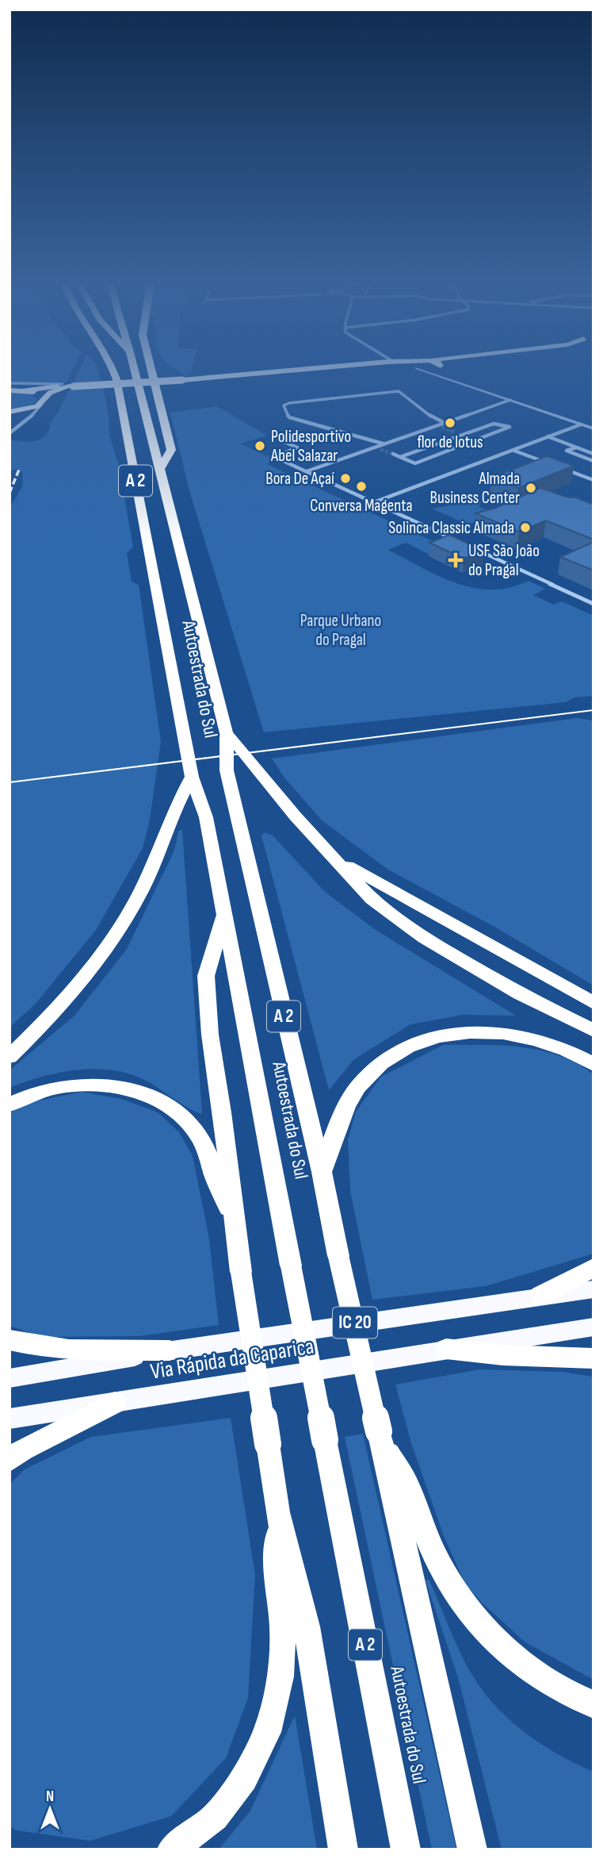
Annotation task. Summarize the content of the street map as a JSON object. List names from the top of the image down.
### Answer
{
  "streets": {
    "highway": [
      "A 2",
      "Autoestrada do Sul",
      "IC 20",
      "Via Rápida da Caparica"
    ]
  },
  "crossings": [
    ["A 2", "Autoestrada do Sul"]
  ],
  "parks": ["Parque Urbano do Pragal"],
  "places": {
    "other": [
      "flor de lotus",
      "Polidesportivo Abel Salazar",
      "Bora De Açaí",
      "Conversa Magenta",
      "Almada Business Center",
      "Solinca Classic Almada"
    ],
    "health": ["USF São João do Pragal"]
  },
  "north": "top"
}
